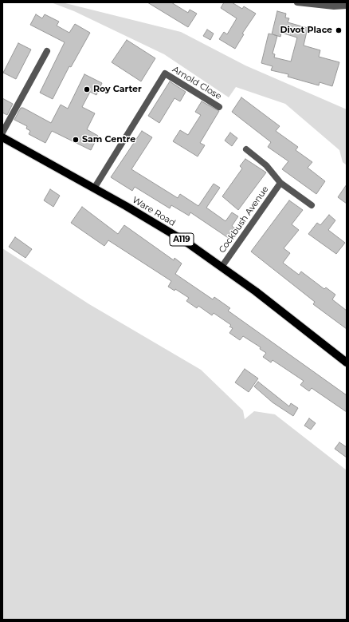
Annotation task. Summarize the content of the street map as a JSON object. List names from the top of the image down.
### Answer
{
  "streets": {
    "main road": ["Ware Road", "A119"],
    "street": ["Arnold Close", "Cockbush Avenue"]
  },
  "crossings": [
    ["Arnold Close", "Ware Road"],
    ["Ware Road", "Cockbush Avenue"]
  ],
  "places": ["Divot Place", "Roy Carter", "Sam Centre"]
}
